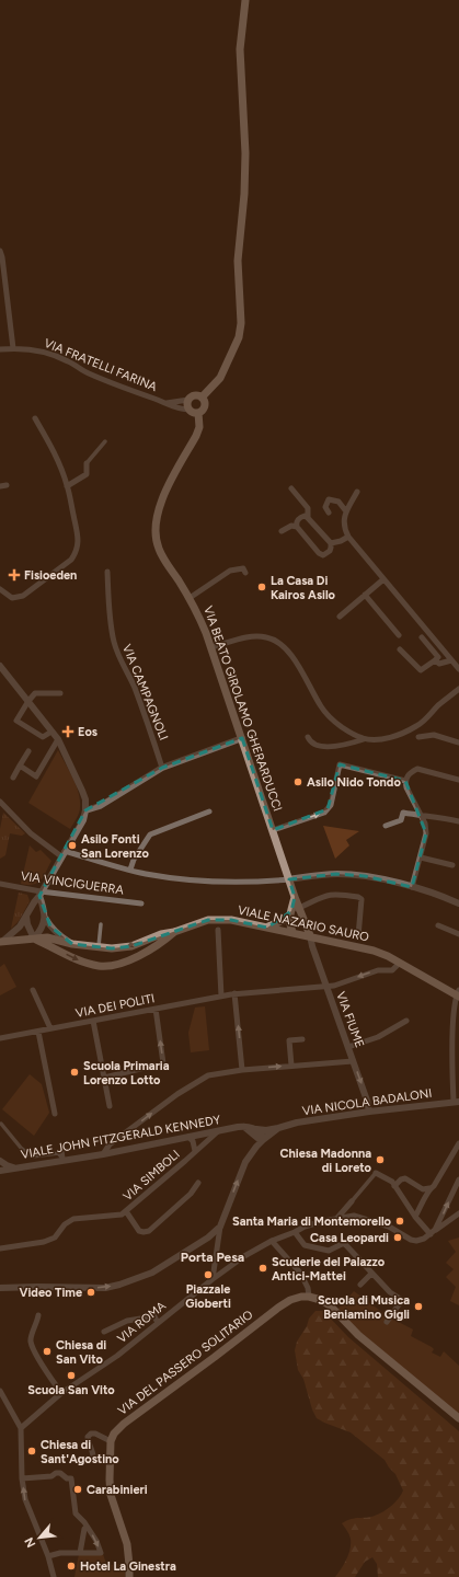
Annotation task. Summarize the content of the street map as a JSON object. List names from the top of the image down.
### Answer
{
  "streets": {
    "main road": ["VIA BEATO GIROLAMO GHERARDUCCI", "VIALE NAZARIO SAURO", "VIA DEL PASSERO SOLITARIO"],
    "street": [
      "VIA FRATELLI FARINA",
      "VIA CAMPAGNOLI",
      "VIA VINCIGUERRA",
      "VIA DEI POLITI",
      "VIA FIUME",
      "VIA NICOLA BADALONI",
      "VIALE JOHN FITZGERALD KENNEDY",
      "VIA SIMBOLI",
      "VIA ROMA"
    ]
  },
  "crossings": [
    ["VIA FRATELLI FARINA", "VIA BEATO GIROLAMO GHERARDUCCI"],
    ["VIALE NAZARIO SAURO", "VIA FIUME"],
    ["VIA DEI POLITI", "VIA FIUME"],
    ["VIA FIUME", "VIA NICOLA BADALONI"],
    ["VIA NICOLA BADALONI", "VIALE JOHN FITZGERALD KENNEDY"],
    ["VIALE JOHN FITZGERALD KENNEDY", "VIA SIMBOLI"]
  ],
  "districts": ["Porta Pesa"],
  "places": {
    "health": ["Fisioeden", "Eos"],
    "other": [
      "La Casa Di Kairos Asilo",
      "Asilo Nido Tondo",
      "Asilo Fonti San Lorenzo",
      "Scuola Primaria Lorenzo Lotto",
      "Chiesa Madonna di Loreto",
      "Santa Maria di Montemorello",
      "Casa Leopardi",
      "Scuderie del Palazzo Antici-Mattei",
      "Piazzale Gioberti",
      "Video Time",
      "Scuola di Musica Beniamino Gigli",
      "Chiesa di San Vito",
      "Scuola San Vito",
      "Chiesa di Sant'Agostino",
      "Carabinieri",
      "Hotel La Ginestra"
    ]
  },
  "north": "bottom left"
}
